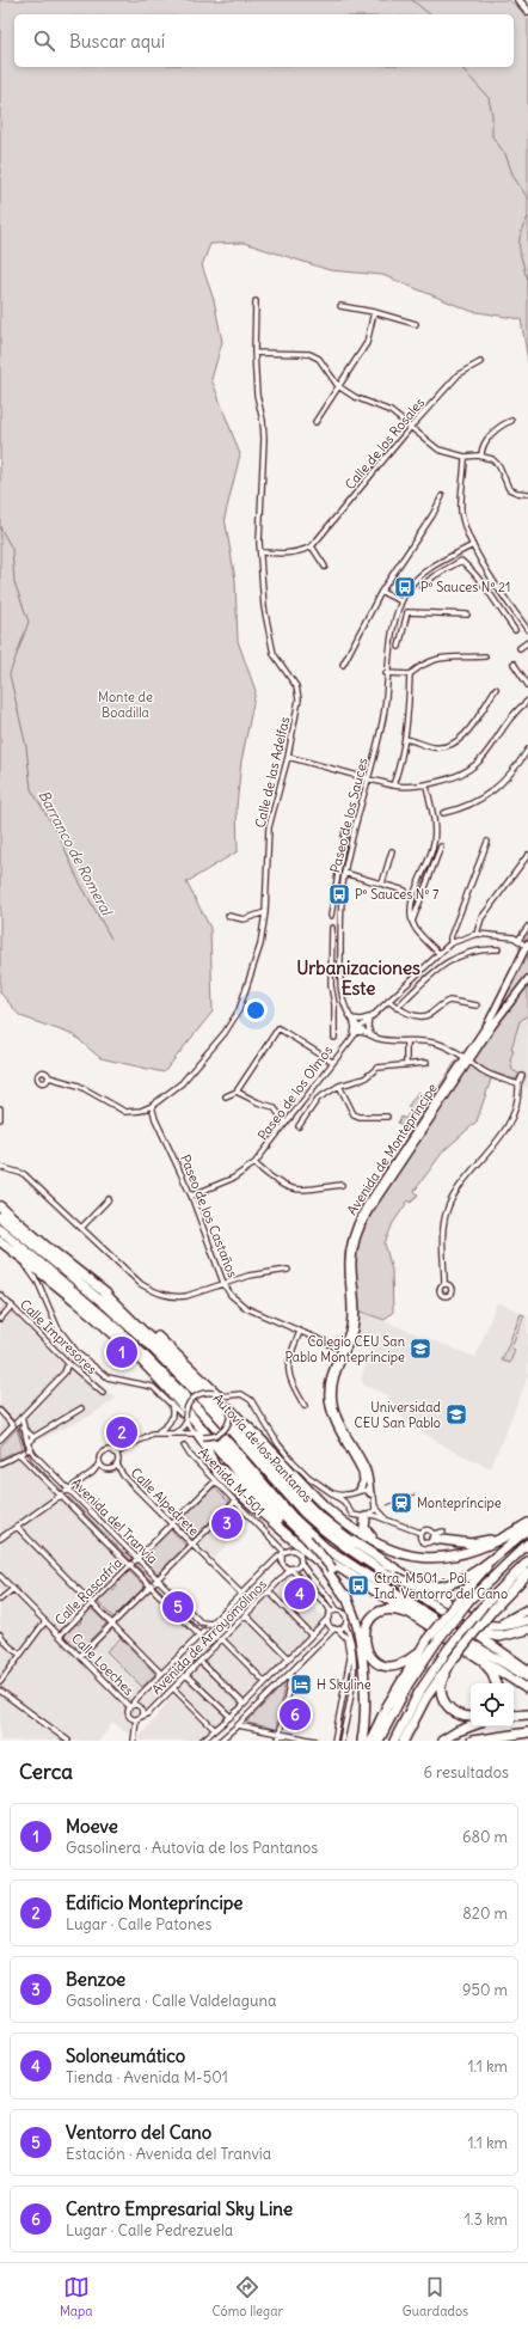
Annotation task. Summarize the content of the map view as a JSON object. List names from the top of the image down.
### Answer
{
  "streets": {
    "highway": ["Autovía de los Pantanos"],
    "street": [
      "Calle de los Rosales",
      "Calle de las Adelfas",
      "Paseo de los Sauces",
      "Paseo de los Olmos",
      "Avenida de Montepríncipe",
      "Paseo de los Castaños",
      "Calle Impresores",
      "Avenida M-501",
      "Calle Alpedrete",
      "Avenida del Tranvía",
      "Calle Rascafría",
      "Avenida de Arroyomolinos",
      "Calle Loeches"
    ]
  },
  "crossings": [
    ["Calle de las Adelfas", "Paseo de los Castaños"],
    ["Paseo de los Sauces", "Paseo de los Olmos"],
    ["Paseo de los Sauces", "Avenida de Montepríncipe"],
    ["Paseo de los Olmos", "Paseo de los Castaños"],
    ["Avenida de Montepríncipe", "Paseo de los Castaños"],
    ["Avenida M-501", "Calle Rascafría"],
    ["Avenida M-501", "Avenida de Arroyomolinos"],
    ["Calle Alpedrete", "Calle Rascafría"],
    ["Calle Alpedrete", "Avenida de Arroyomolinos"],
    ["Avenida del Tranvía", "Calle Rascafría"],
    ["Avenida del Tranvía", "Avenida de Arroyomolinos"],
    ["Calle Rascafría", "Calle Loeches"],
    ["Avenida de Arroyomolinos", "Calle Loeches"]
  ],
  "districts": ["Urbanizaciones Este"],
  "water": ["Barranco de Romeral"],
  "parks": ["Monte de Boadilla"],
  "places": {
    "bus stop": ["Pº Sauces Nº 21", "Pº Sauces Nº 7", "Ctra. M501 - Pol. Ind. Ventorro del Cano"],
    "school or university": ["Colegio CEU San Pablo Montepríncipe", "Universidad CEU San Pablo"],
    "station": ["Montepríncipe"],
    "hotel": ["H Skyline"]
  },
  "page": {
    "search": "Buscar aquí",
    "pins": [
      "1",
      "2",
      "3",
      "4",
      "5",
      "6"
    ],
    "heading": ["Cerca", "6 resultados"],
    "list": [
      {
        "mark": "1",
        "name": "Moeve",
        "note": "Gasolinera · Autovía de los Pantanos",
        "value": "680 m"
      },
      {
        "mark": "2",
        "name": "Edificio Montepríncipe",
        "note": "Lugar · Calle Patones",
        "value": "820 m"
      },
      {
        "mark": "3",
        "name": "Benzoe",
        "note": "Gasolinera · Calle Valdelaguna",
        "value": "950 m"
      },
      {
        "mark": "4",
        "name": "Soloneumático",
        "note": "Tienda · Avenida M-501",
        "value": "1.1 km"
      },
      {
        "mark": "5",
        "name": "Ventorro del Cano",
        "note": "Estación · Avenida del Tranvía",
        "value": "1.1 km"
      },
      {
        "mark": "6",
        "name": "Centro Empresarial Sky Line",
        "note": "Lugar · Calle Pedrezuela",
        "value": "1.3 km"
      }
    ],
    "nav": ["Mapa", "Cómo llegar", "Guardados"]
  }
}
